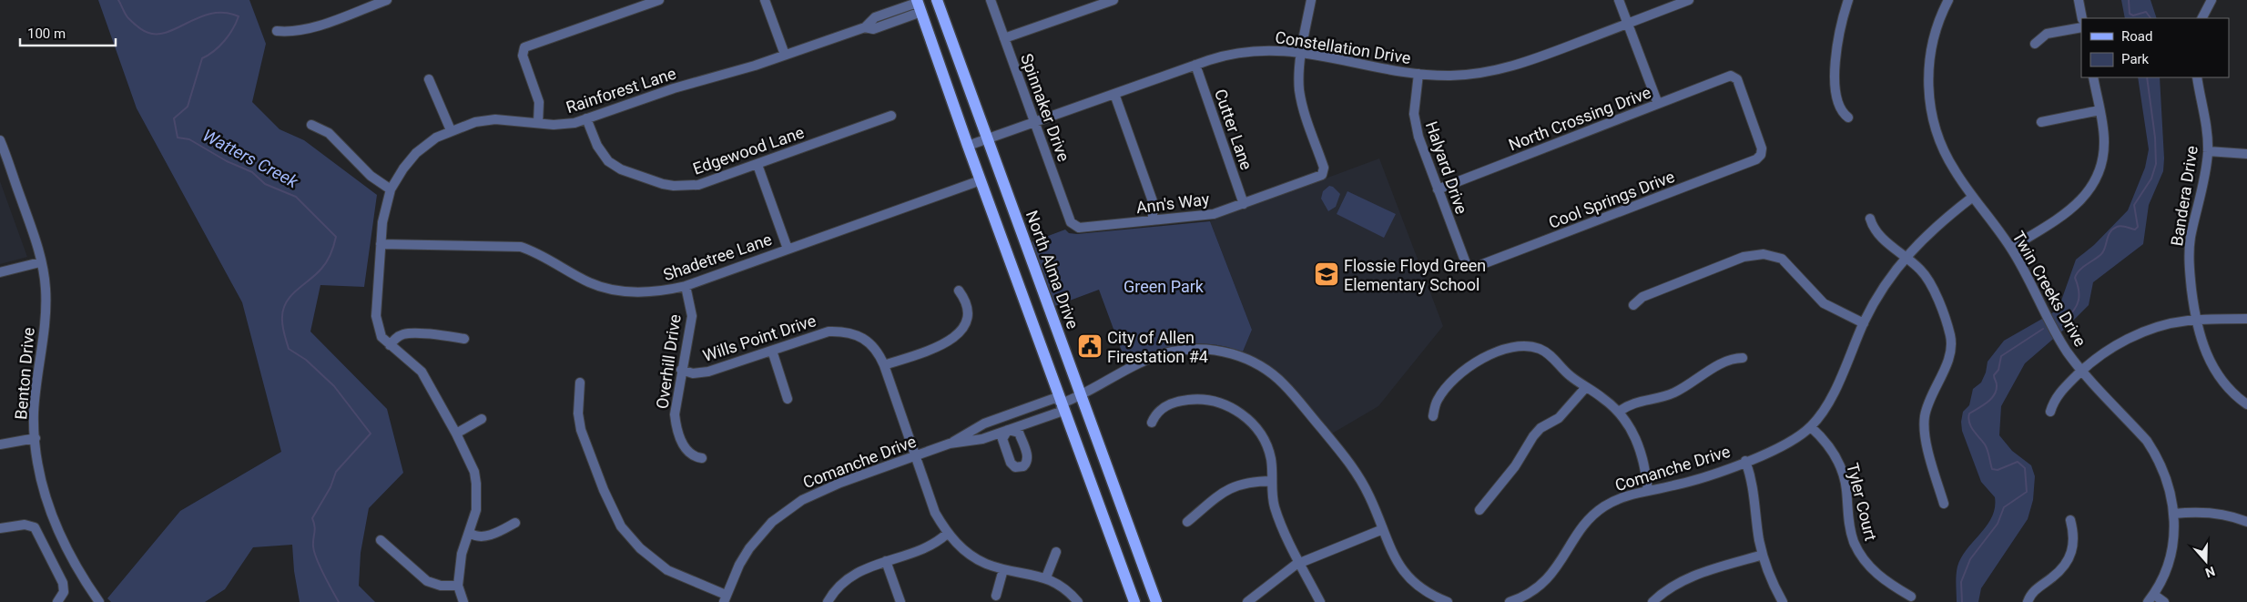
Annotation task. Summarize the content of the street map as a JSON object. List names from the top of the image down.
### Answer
{
  "streets": {
    "main road": ["North Alma Drive"],
    "street": [
      "Constellation Drive",
      "Rainforest Lane",
      "Spinnaker Drive",
      "North Crossing Drive",
      "Cutter Lane",
      "Edgewood Lane",
      "Halyard Drive",
      "Bandera Drive",
      "Cool Springs Drive",
      "Ann's Way",
      "Shadetree Lane",
      "Twin Creeks Drive",
      "Wills Point Drive",
      "Overhill Drive",
      "Benton Drive",
      "Comanche Drive",
      "Tyler Court"
    ]
  },
  "crossings": [
    ["Constellation Drive", "Spinnaker Drive"],
    ["Constellation Drive", "Cutter Lane"],
    ["Constellation Drive", "Halyard Drive"],
    ["Constellation Drive", "Ann's Way"],
    ["Constellation Drive", "North Alma Drive"],
    ["Rainforest Lane", "Edgewood Lane"],
    ["Rainforest Lane", "Shadetree Lane"],
    ["Spinnaker Drive", "Ann's Way"],
    ["North Crossing Drive", "Halyard Drive"],
    ["North Crossing Drive", "Cool Springs Drive"],
    ["Cutter Lane", "Ann's Way"],
    ["Halyard Drive", "Cool Springs Drive"],
    ["Shadetree Lane", "Overhill Drive"],
    ["North Alma Drive", "Comanche Drive"],
    ["Twin Creeks Drive", "Comanche Drive"],
    ["Wills Point Drive", "Overhill Drive"],
    ["Wills Point Drive", "Comanche Drive"],
    ["Comanche Drive", "Tyler Court"]
  ],
  "water": ["Watters Creek"],
  "parks": ["Green Park"],
  "places": {
    "school or university": ["Flossie Floyd Green Elementary School"],
    "public building": ["City of Allen Firestation #4"]
  },
  "legend": ["Road", "Park"],
  "scale_bar": "100 m",
  "north": "bottom"
}
